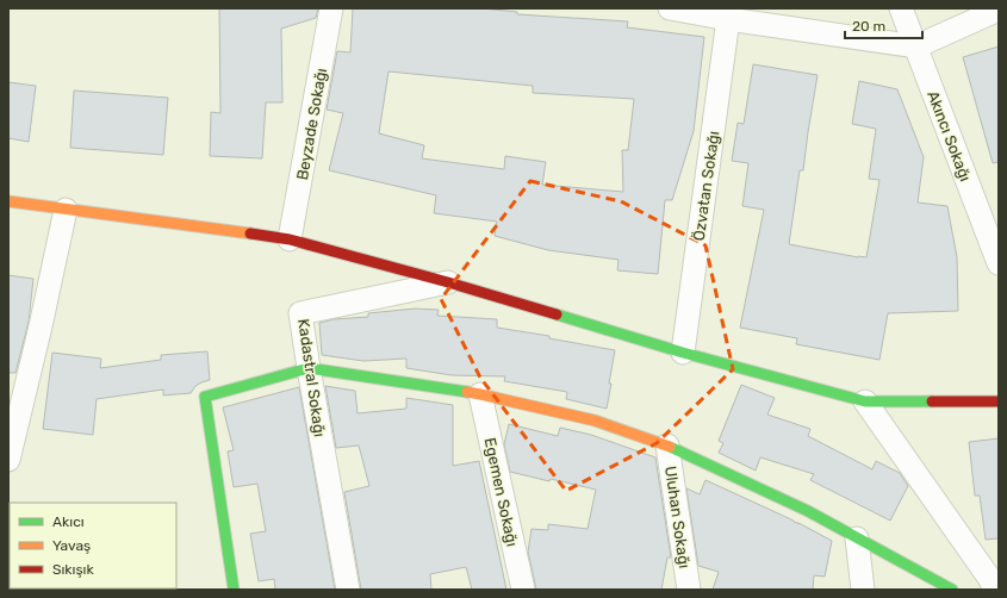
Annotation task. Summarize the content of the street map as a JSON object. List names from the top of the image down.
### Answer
{
  "streets": {
    "street": [
      "Beyzade Sokağı",
      "Akıncı Sokağı",
      "Özvatan Sokağı",
      "Kadastral Sokağı",
      "Egemen Sokağı",
      "Uluhan Sokağı"
    ]
  },
  "legend": ["Akıcı", "Yavaş", "Sıkışık"],
  "scale_bar": "20 m"
}
